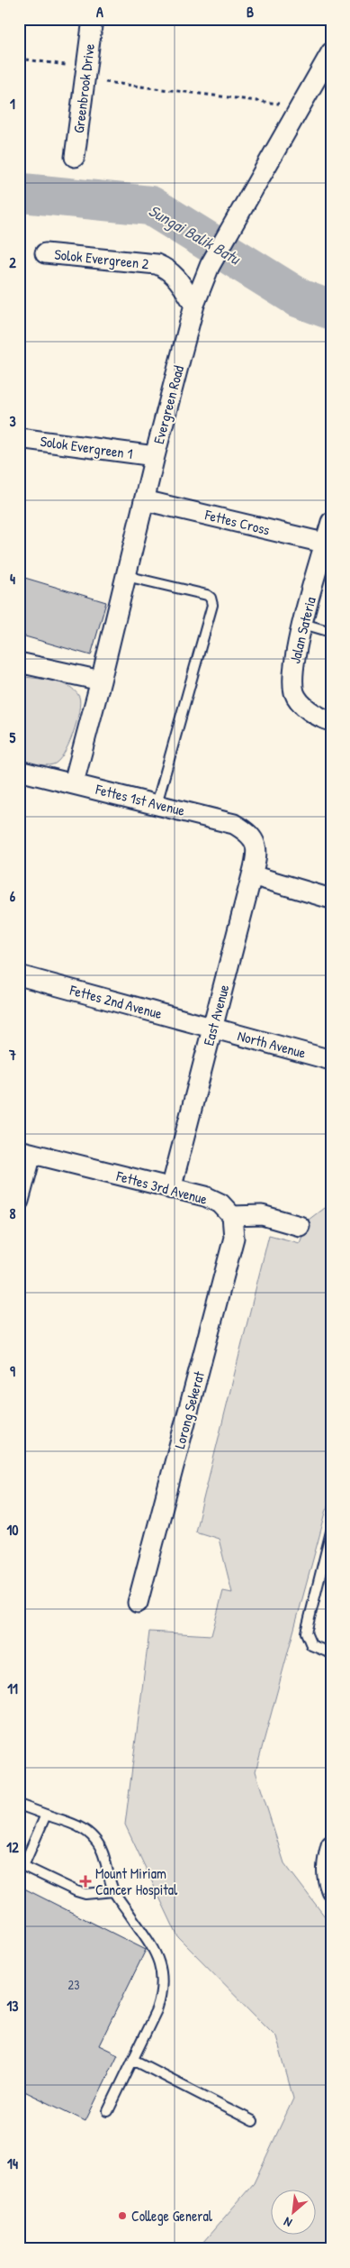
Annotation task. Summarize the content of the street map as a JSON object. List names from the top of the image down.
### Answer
{
  "streets": {
    "street": [
      "Greenbrook Drive",
      "Solok Evergreen 2",
      "Evergreen Road",
      "Solok Evergreen 1",
      "Fettes Cross",
      "Jalan Sateria",
      "Fettes 1st Avenue",
      "Fettes 2nd Avenue",
      "East Avenue",
      "North Avenue",
      "Fettes 3rd Avenue",
      "Lorong Sekerat"
    ]
  },
  "crossings": [
    ["Solok Evergreen 2", "Evergreen Road"],
    ["Evergreen Road", "Solok Evergreen 1"],
    ["Evergreen Road", "Fettes Cross"],
    ["Evergreen Road", "Fettes 1st Avenue"],
    ["Fettes Cross", "Jalan Sateria"],
    ["Fettes 1st Avenue", "East Avenue"],
    ["Fettes 2nd Avenue", "East Avenue"],
    ["Fettes 2nd Avenue", "North Avenue"],
    ["East Avenue", "North Avenue"],
    ["East Avenue", "Fettes 3rd Avenue"],
    ["Fettes 3rd Avenue", "Lorong Sekerat"]
  ],
  "water": ["Sungai Balik Batu"],
  "places": {
    "health": ["Mount Miriam Cancer Hospital"],
    "other": ["College General"]
  },
  "house_numbers": ["23"],
  "north": "bottom left",
  "grid": {
    "columns": ["A", "B"],
    "rows": [
      "1",
      "2",
      "3",
      "4",
      "5",
      "6",
      "7",
      "8",
      "9",
      "10",
      "11",
      "12",
      "13",
      "14"
    ]
  }
}
